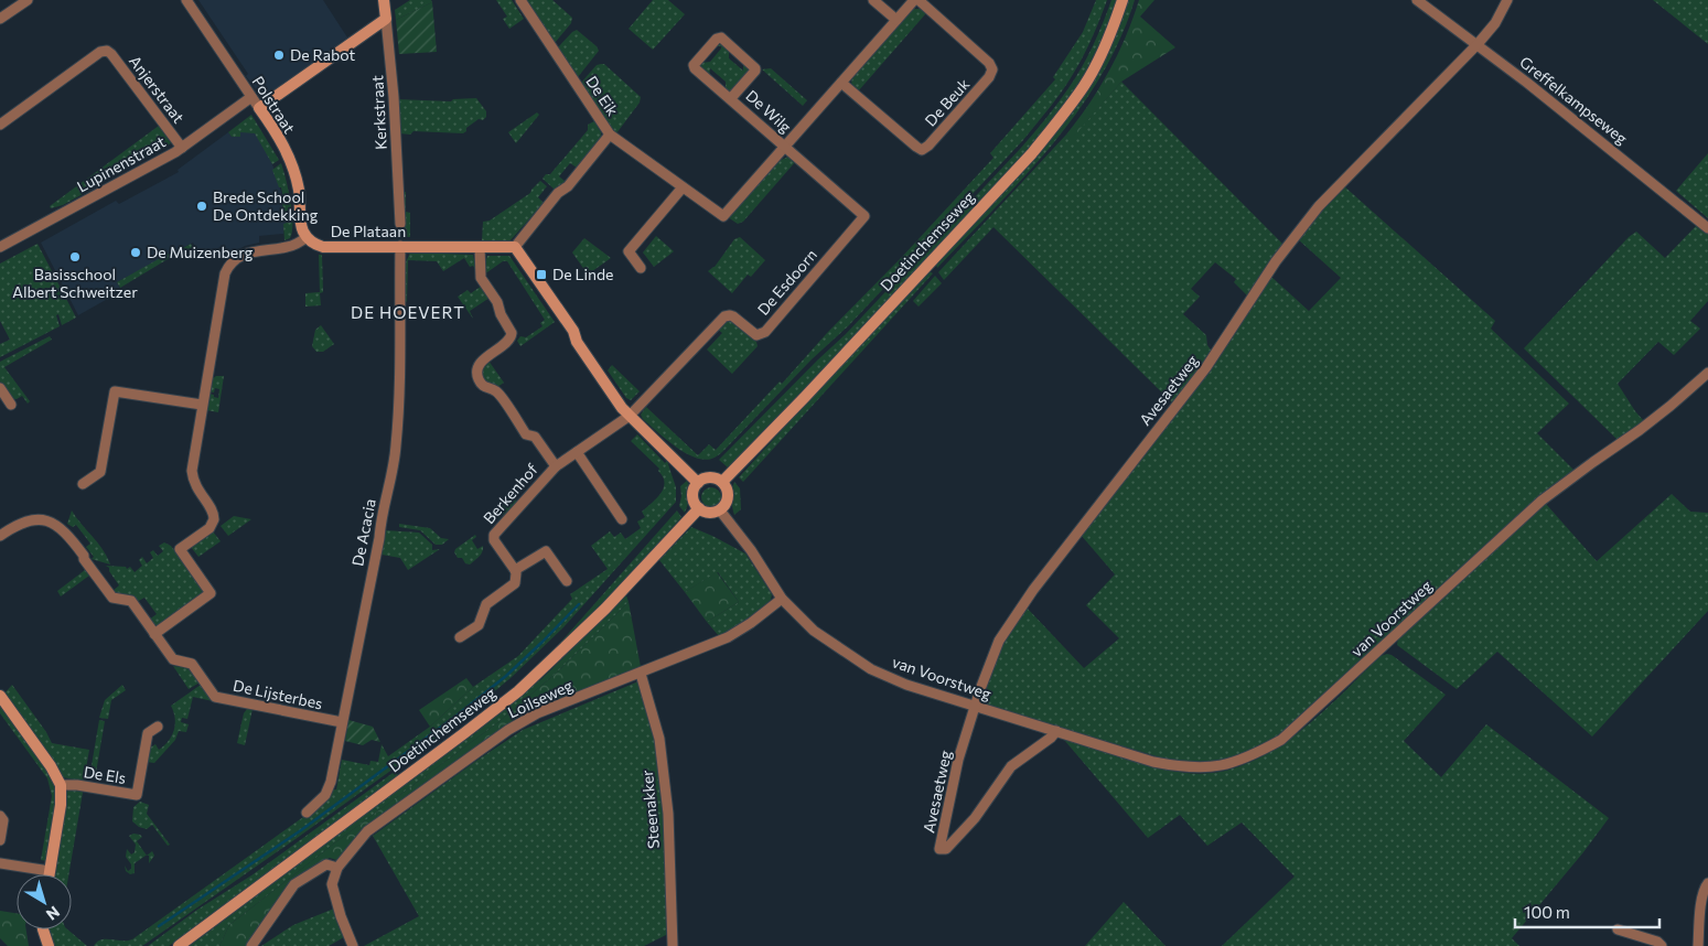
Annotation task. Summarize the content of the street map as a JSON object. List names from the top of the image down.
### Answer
{
  "streets": {
    "main road": [
      "Polstraat",
      "Kerkstraat",
      "De Plataan",
      "Doetinchemseweg",
      "De Els"
    ],
    "street": [
      "Anjerstraat",
      "De Eik",
      "Greffelkampseweg",
      "De Beuk",
      "De Wilg",
      "Lupinenstraat",
      "De Esdoorn",
      "Avesaetweg",
      "Berkenhof",
      "De Acacia",
      "van Voorstweg",
      "De Lijsterbes",
      "Loilseweg",
      "Steenakker"
    ]
  },
  "crossings": [
    ["Anjerstraat", "Lupinenstraat"],
    ["De Eik", "De Beuk"],
    ["De Eik", "De Wilg"],
    ["De Eik", "De Esdoorn"],
    ["Greffelkampseweg", "Avesaetweg"],
    ["De Beuk", "De Wilg"],
    ["De Beuk", "De Esdoorn"],
    ["Polstraat", "Lupinenstraat"],
    ["Polstraat", "De Plataan"],
    ["De Wilg", "De Esdoorn"],
    ["De Plataan", "Berkenhof"],
    ["De Plataan", "De Acacia"],
    ["Doetinchemseweg", "van Voorstweg"],
    ["De Esdoorn", "Berkenhof"],
    ["Avesaetweg", "van Voorstweg"],
    ["De Acacia", "De Lijsterbes"],
    ["van Voorstweg", "Loilseweg"],
    ["Loilseweg", "Steenakker"]
  ],
  "districts": ["DE HOEVERT"],
  "places": {
    "other": [
      "De Rabot",
      "Brede School De Ontdekking",
      "De Muizenberg",
      "Basisschool Albert Schweitzer"
    ],
    "transit": ["De Linde"]
  },
  "scale_bar": "100 m",
  "north": "bottom right"
}
